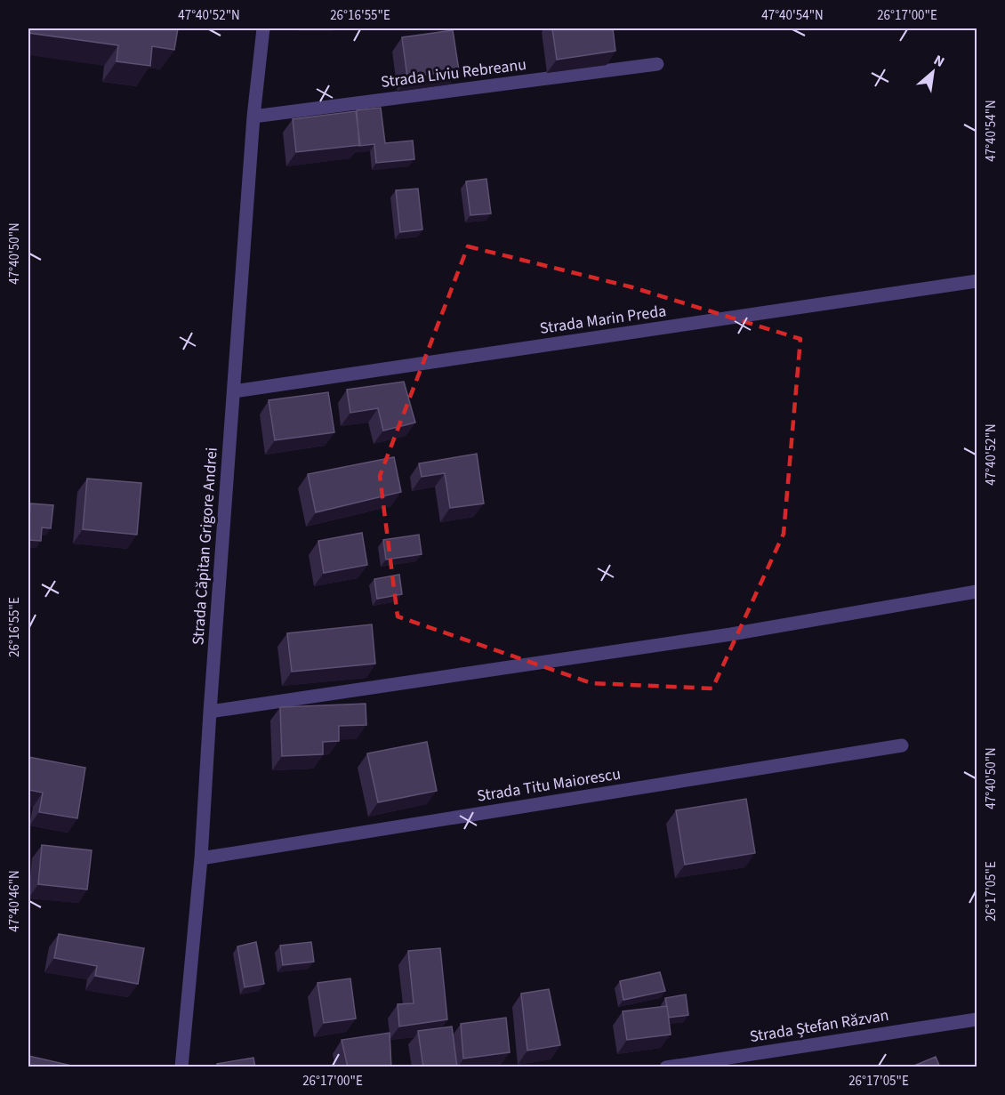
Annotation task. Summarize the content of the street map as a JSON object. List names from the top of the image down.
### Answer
{
  "streets": {
    "street": [
      "Strada Liviu Rebreanu",
      "Strada Marin Preda",
      "Strada Căpitan Grigore Andrei",
      "Strada Titu Maiorescu",
      "Strada Ștefan Răzvan"
    ]
  },
  "crossings": [
    ["Strada Liviu Rebreanu", "Strada Căpitan Grigore Andrei"],
    ["Strada Marin Preda", "Strada Căpitan Grigore Andrei"],
    ["Strada Căpitan Grigore Andrei", "Strada Titu Maiorescu"]
  ],
  "north": "top right",
  "coordinates": [
    "47°40'52\"N",
    "26°16'55\"E",
    "47°40'54\"N",
    "26°17'00\"E",
    "47°40'50\"N",
    "26°17'05\"E",
    "47°40'46\"N"
  ]
}
